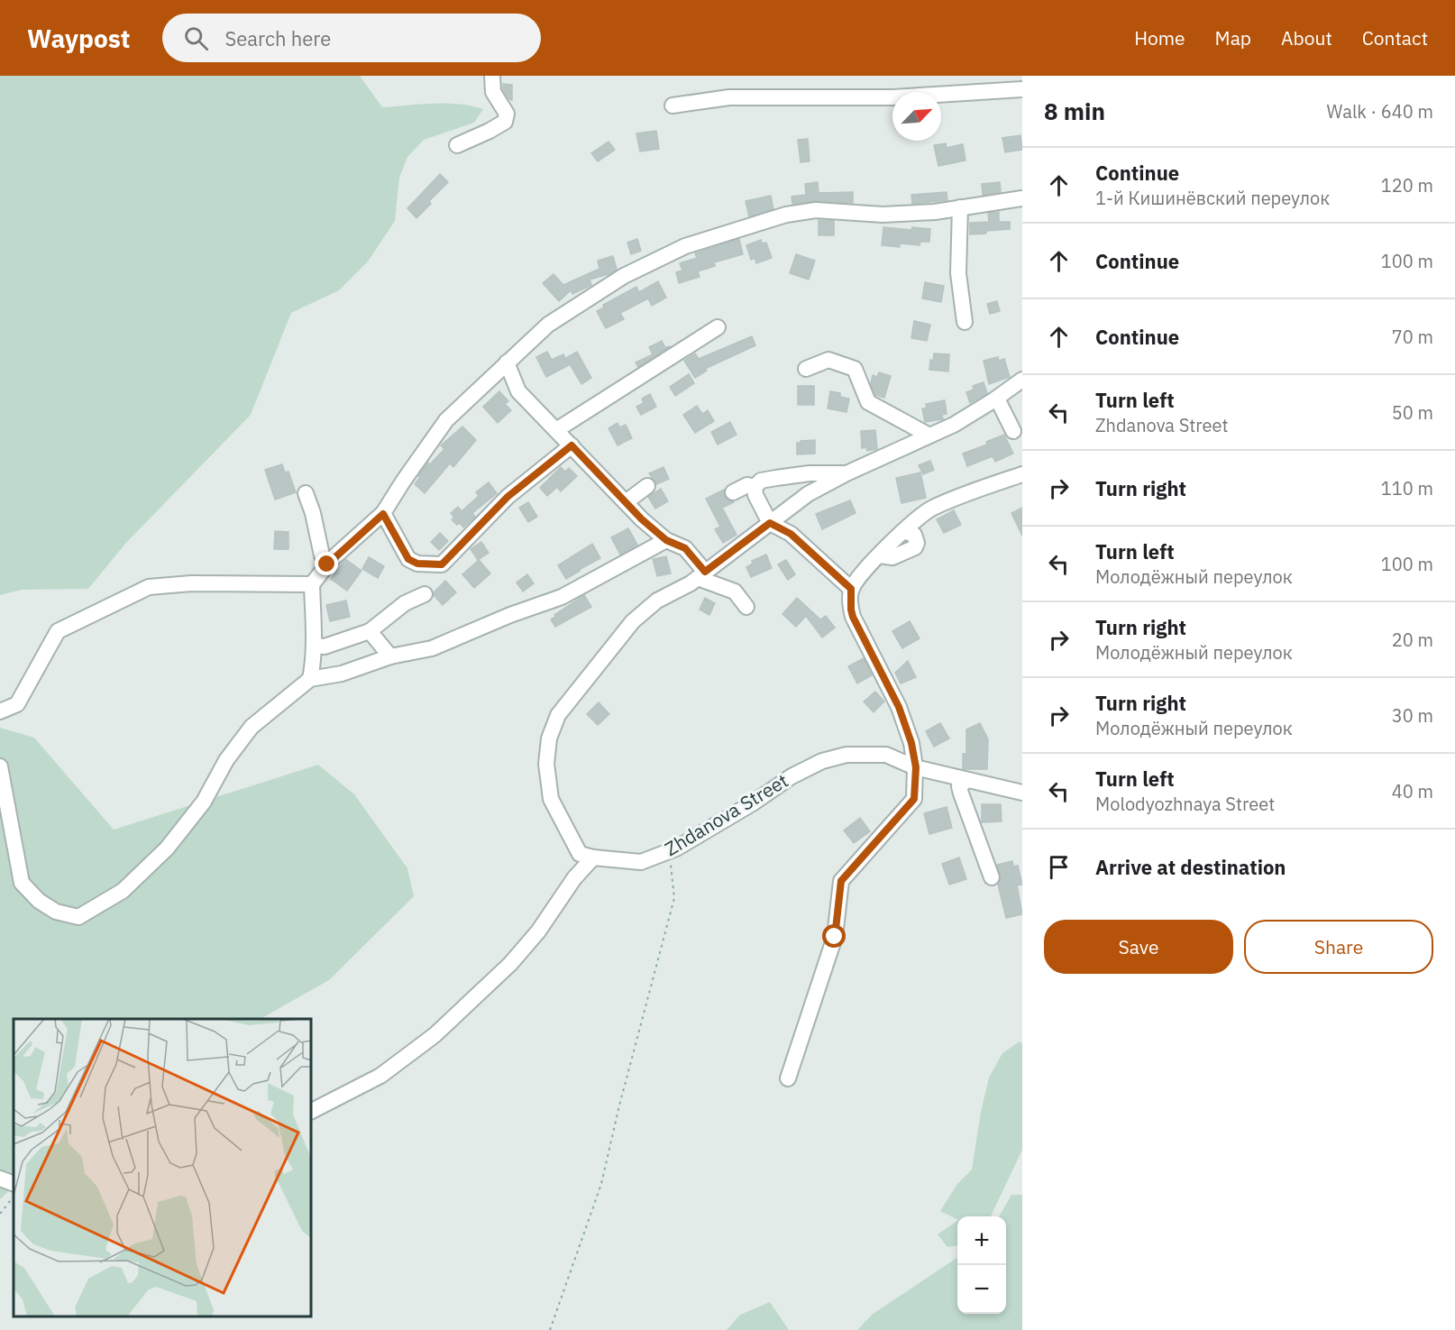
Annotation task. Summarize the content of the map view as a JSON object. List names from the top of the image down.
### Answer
{
  "streets": {
    "street": ["Zhdanova Street"]
  },
  "north": "top right",
  "page": {
    "header": "Waypost",
    "search": "Search here",
    "nav": [
      "Home",
      "Map",
      "About",
      "Contact"
    ],
    "heading": ["8 min", "Walk · 640 m"],
    "list": [
      ["Continue", "1-й Кишинёвский переулок", "120 m"],
      ["Continue", "100 m"],
      ["Continue", "70 m"],
      ["Turn left", "Zhdanova Street", "50 m"],
      ["Turn right", "110 m"],
      ["Turn left", "Молодёжный переулок", "100 m"],
      ["Turn right", "Молодёжный переулок", "20 m"],
      ["Turn right", "Молодёжный переулок", "30 m"],
      ["Turn left", "Molodyozhnaya Street", "40 m"],
      "Arrive at destination"
    ],
    "buttons": ["Save", "Share"],
    "map_buttons": ["+", "−"]
  }
}
